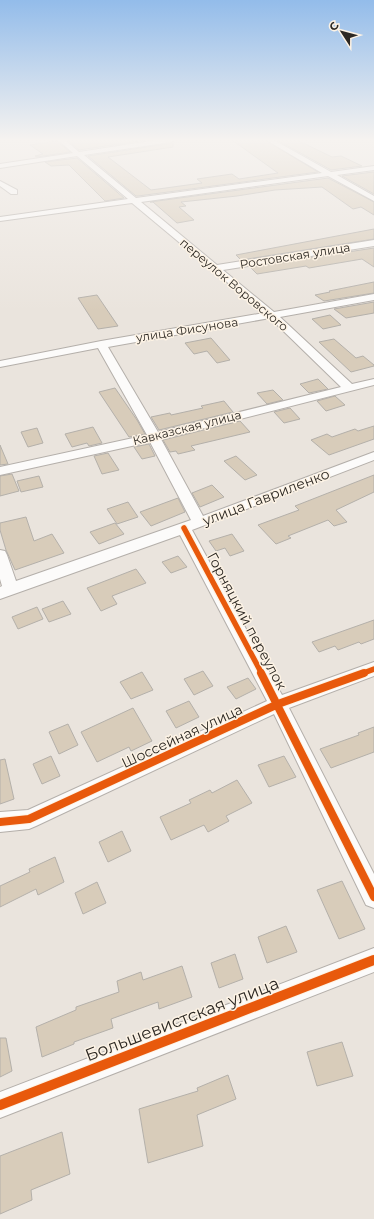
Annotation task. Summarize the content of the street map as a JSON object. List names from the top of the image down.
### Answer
{
  "streets": {
    "street": [
      "Ростовская улица",
      "переулок Воровского",
      "улица Фисунова",
      "Кавказская улица",
      "улица Гавриленко",
      "Горняцкий переулок",
      "Шоссейная улица",
      "Большевистская улица"
    ]
  },
  "crossings": [
    ["Ростовская улица", "переулок Воровского"],
    ["переулок Воровского", "улица Фисунова"],
    ["переулок Воровского", "Кавказская улица"],
    ["улица Фисунова", "Горняцкий переулок"],
    ["Кавказская улица", "Горняцкий переулок"],
    ["улица Гавриленко", "Горняцкий переулок"],
    ["Горняцкий переулок", "Шоссейная улица"]
  ],
  "north": "top left"
}
